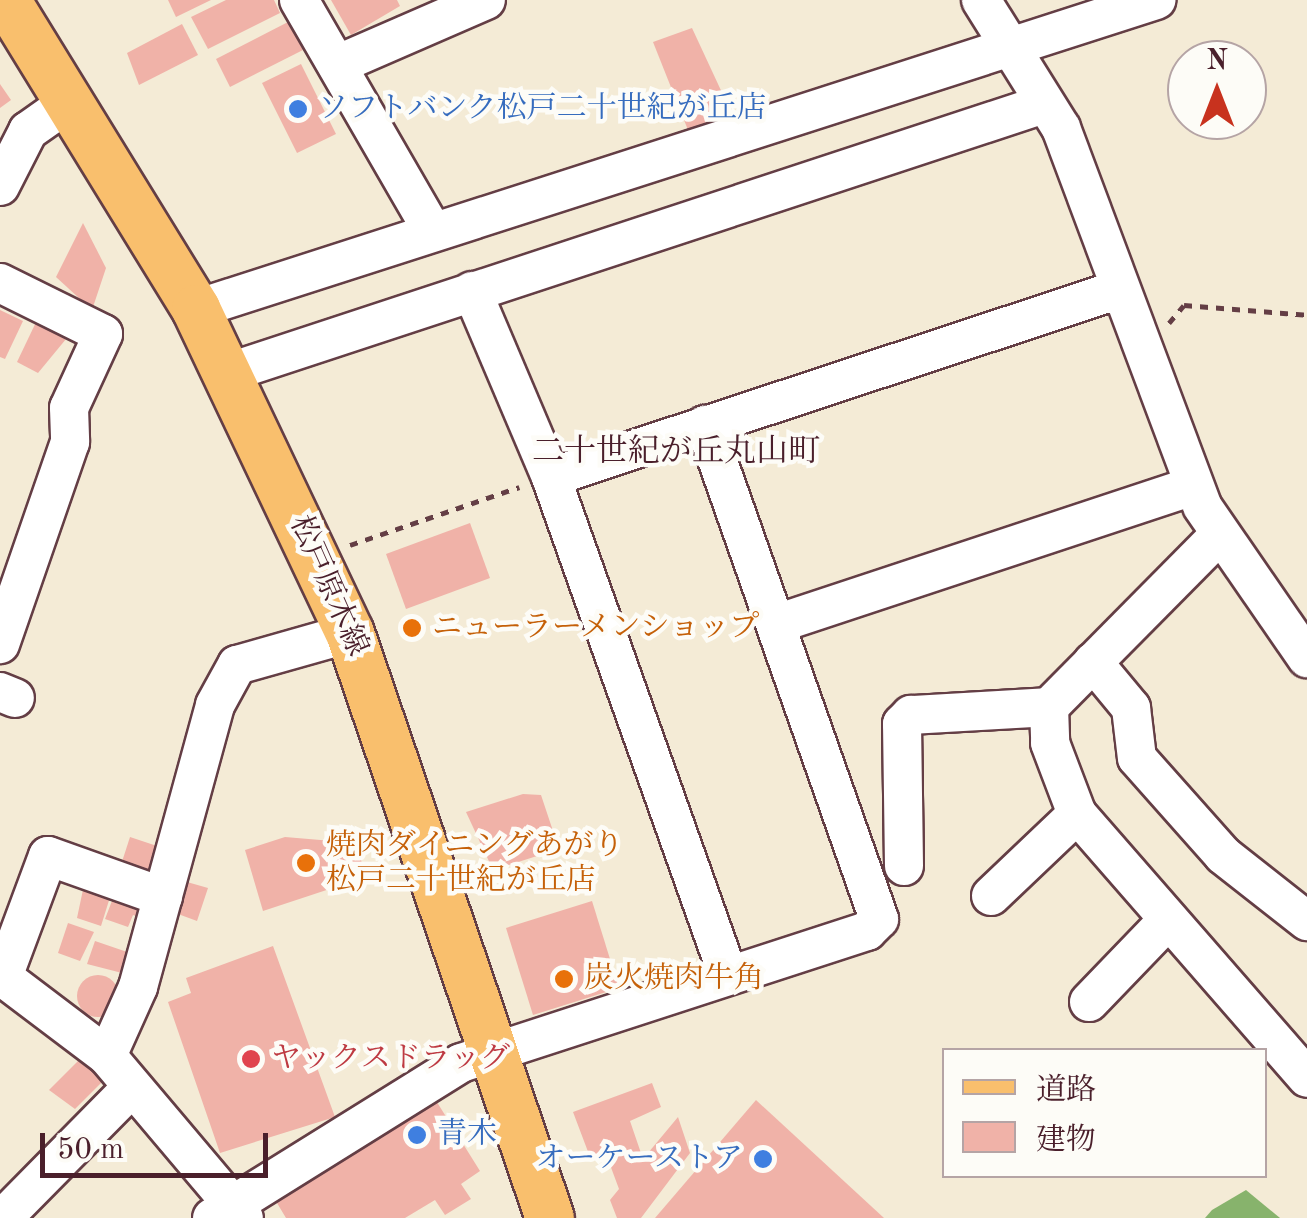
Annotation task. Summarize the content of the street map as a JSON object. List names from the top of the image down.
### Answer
{
  "streets": {
    "main road": ["松戸原木線"]
  },
  "districts": ["二十世紀が丘丸山町"],
  "places": [
    "ソフトバンク松戸二十世紀が丘店",
    "ニューラーメンショップ",
    "焼肉ダイニングあがり 松戸二十世紀が丘店",
    "炭火焼肉牛角",
    "ヤックスドラッグ",
    "青木",
    "オーケーストア"
  ],
  "legend": ["道路", "建物"],
  "scale_bar": "50 m",
  "north": "top"
}
